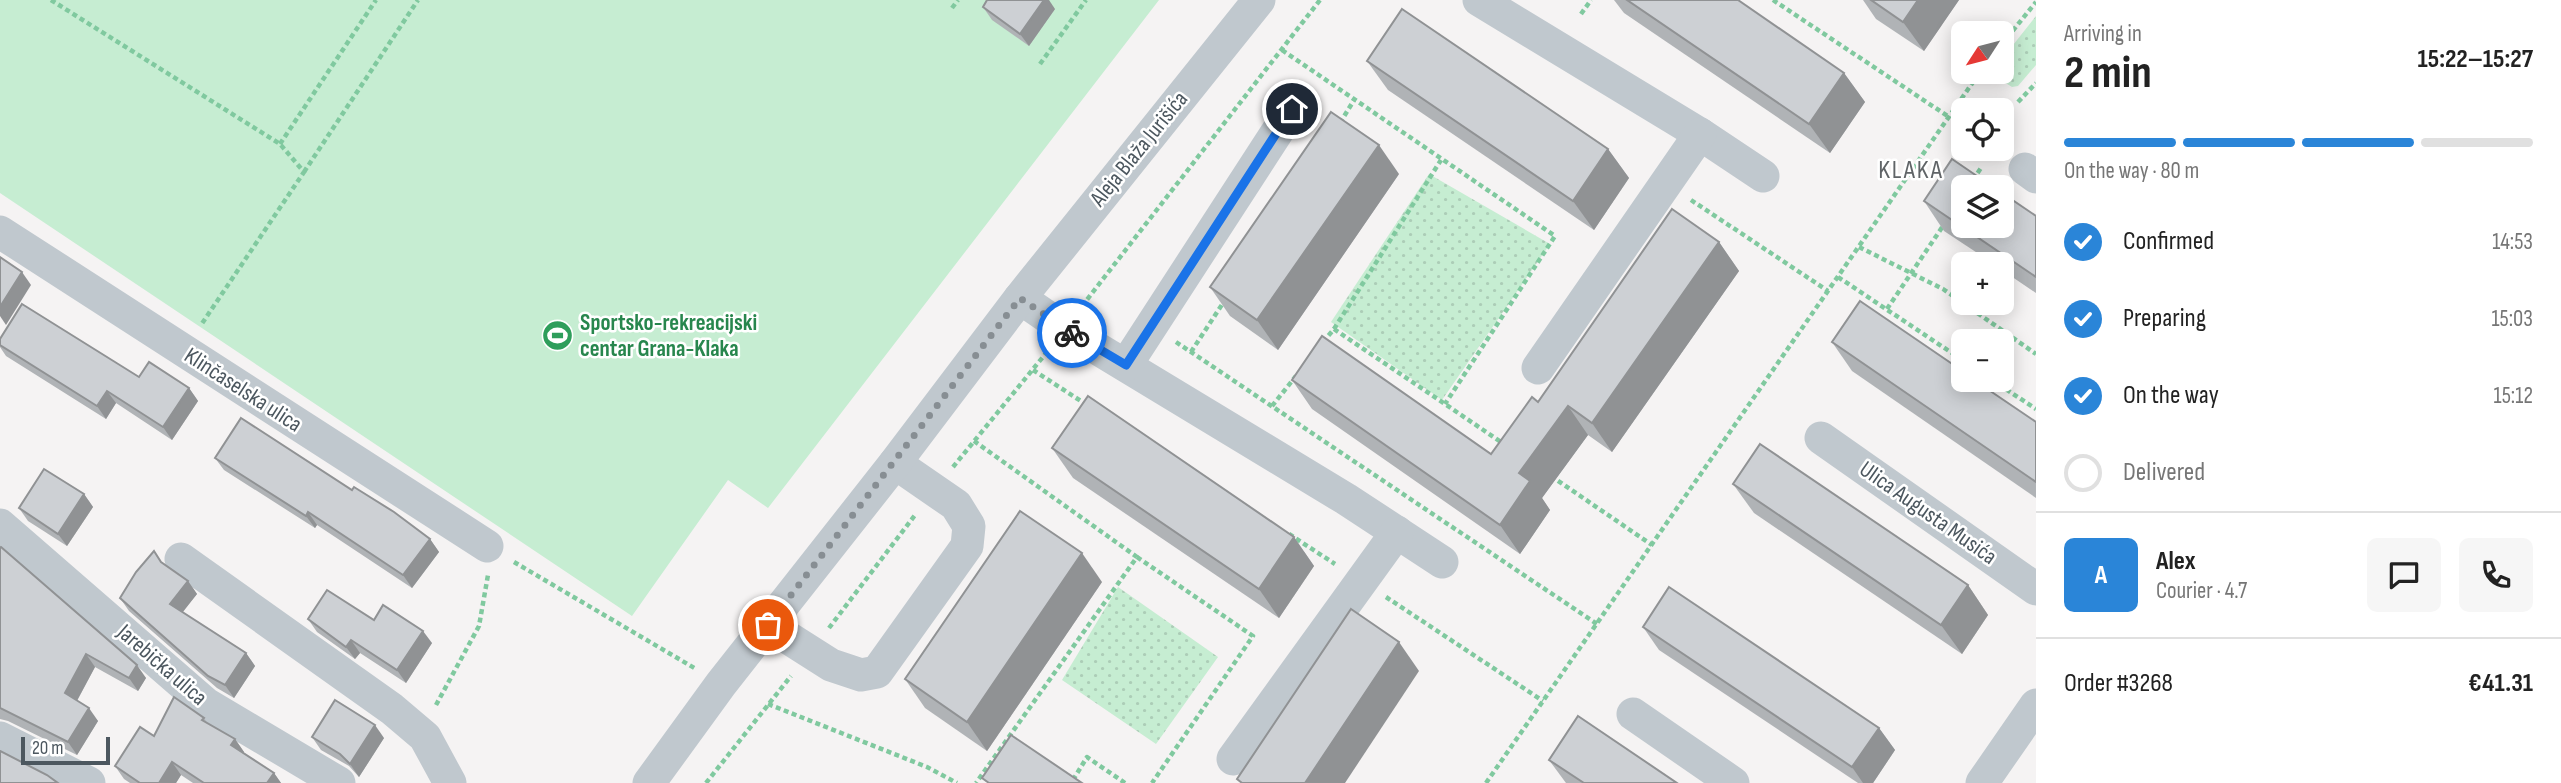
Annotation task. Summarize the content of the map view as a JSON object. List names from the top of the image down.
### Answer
{
  "streets": {
    "street": [
      "Aleja Blaža Jurišića",
      "Klinčaselska ulica",
      "Ulica Augusta Musića",
      "Jarebička ulica"
    ]
  },
  "districts": ["KLAKA"],
  "places": {
    "sports": ["Sportsko-rekreacijski centar Grana-Klaka"]
  },
  "scale_bar": "20 m",
  "north": "bottom left",
  "page": {
    "heading": ["2 min", "Arriving in", "15:22–15:27"],
    "panel": [
      "Alex",
      "Courier · 4.7",
      "Order #3268",
      "€41.31"
    ],
    "map_buttons": ["+", "−"],
    "bar": "On the way · 80 m",
    "list": [
      ["Confirmed", "14:53"],
      ["Preparing", "15:03"],
      ["On the way", "15:12"],
      "Delivered"
    ],
    "round": "A",
    "scale": "20 m"
  }
}
